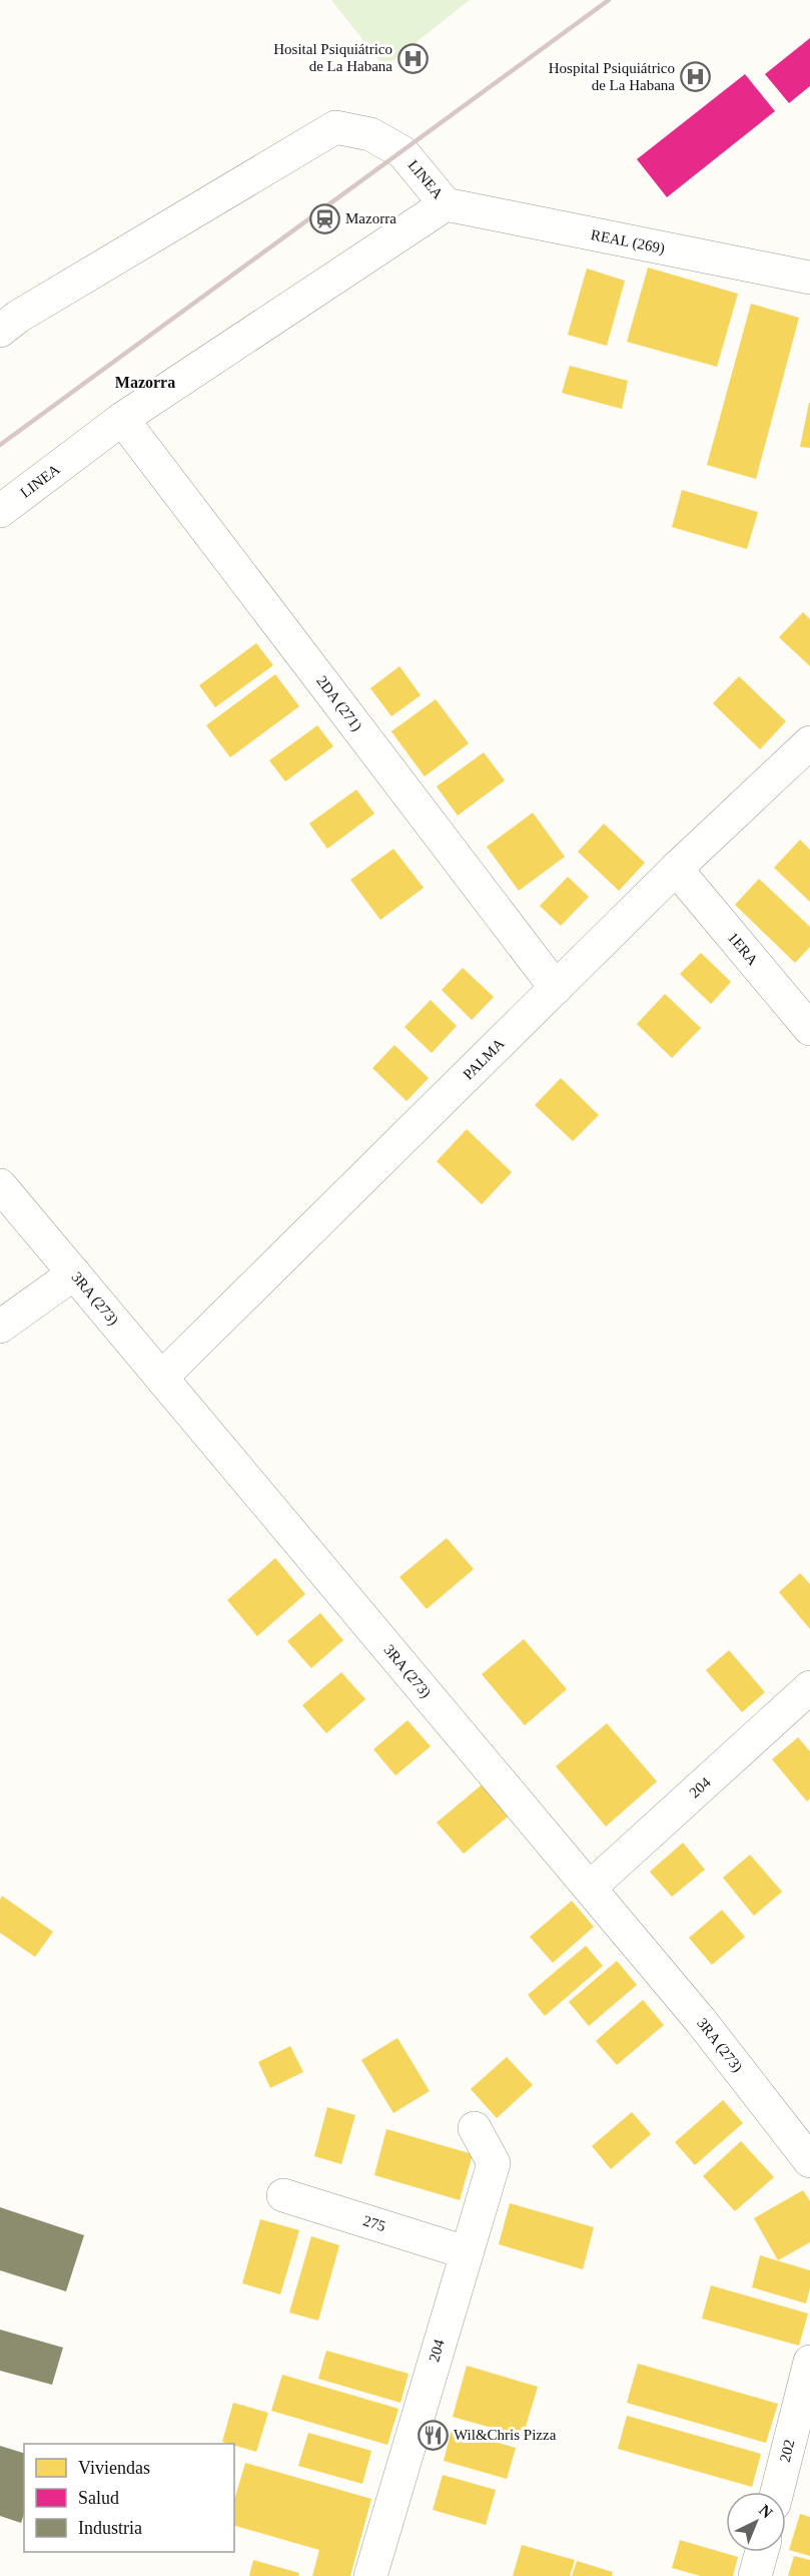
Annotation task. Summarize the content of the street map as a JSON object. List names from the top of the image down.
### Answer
{
  "streets": {
    "street": [
      "LINEA",
      "REAL (269)",
      "2DA (271)",
      "1ERA",
      "PALMA",
      "3RA (273)",
      "204",
      "275",
      "202"
    ]
  },
  "crossings": [
    ["LINEA", "REAL (269)"],
    ["LINEA", "2DA (271)"],
    ["2DA (271)", "PALMA"],
    ["1ERA", "PALMA"],
    ["PALMA", "3RA (273)"],
    ["3RA (273)", "204"],
    ["204", "275"]
  ],
  "districts": ["Mazorra"],
  "places": {
    "hospital": ["Hosital Psiquiátrico de La Habana", "Hospital Psiquiátrico de La Habana"],
    "station": ["Mazorra"],
    "restaurant": ["Wil&Chris Pizza"]
  },
  "legend": ["Viviendas", "Salud", "Industria"],
  "north": "top right"
}
